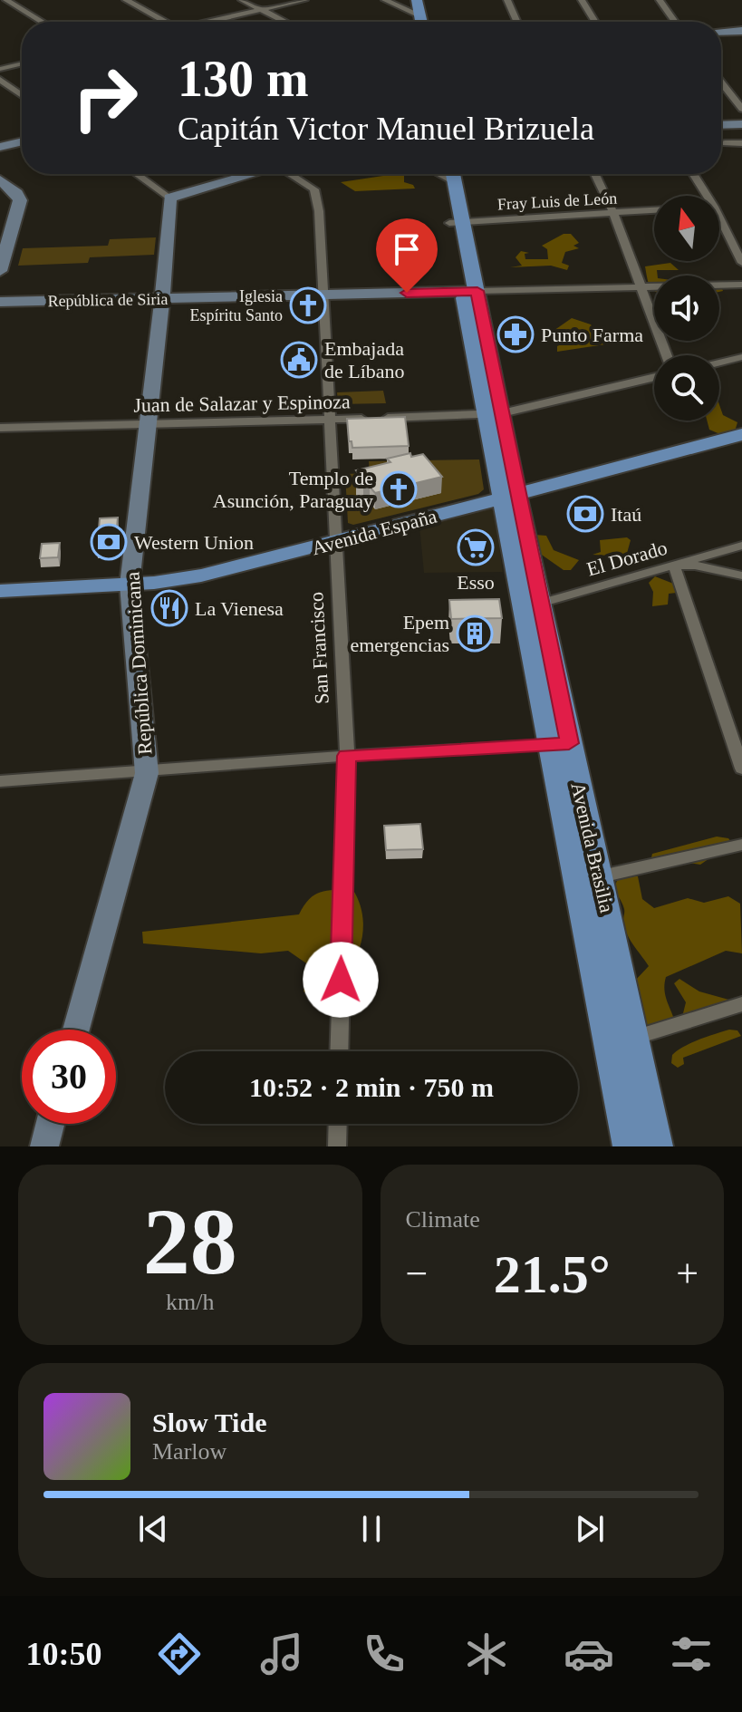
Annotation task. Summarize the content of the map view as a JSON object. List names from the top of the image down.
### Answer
{
  "streets": {
    "main road": ["Avenida España", "Avenida Brasilia"],
    "street": [
      "Fray Luis de León",
      "República de Siria",
      "Juan de Salazar y Espinoza",
      "El Dorado",
      "San Francisco",
      "República Dominicana"
    ]
  },
  "crossings": [
    ["Fray Luis de León", "Avenida Brasilia"],
    ["República de Siria", "San Francisco"],
    ["República de Siria", "República Dominicana"],
    ["República de Siria", "Avenida Brasilia"],
    ["Juan de Salazar y Espinoza", "San Francisco"],
    ["Juan de Salazar y Espinoza", "República Dominicana"],
    ["Juan de Salazar y Espinoza", "Avenida Brasilia"],
    ["Avenida España", "San Francisco"],
    ["Avenida España", "República Dominicana"],
    ["Avenida España", "Avenida Brasilia"],
    ["El Dorado", "Avenida Brasilia"]
  ],
  "places": {
    "church": ["Iglesia Espíritu Santo", "Templo de Asunción, Paraguay"],
    "pharmacy": ["Punto Farma"],
    "public building": ["Embajada de Líbano"],
    "bank": ["Itaú", "Western Union"],
    "supermarket": ["Esso"],
    "restaurant": ["La Vienesa"],
    "building": ["Epem emergencias"]
  },
  "north": "top",
  "page": {
    "turn": ["130 m", "Capitán Victor Manuel Brizuela"],
    "limit": "30",
    "trip": "10:52 · 2 min · 750 m",
    "tile": [
      ["28", "km/h"],
      "Climate"
    ],
    "heat": ["−", "21.5°", "+"],
    "song": ["Slow Tide", "Marlow"],
    "tabs": "10:50"
  }
}
